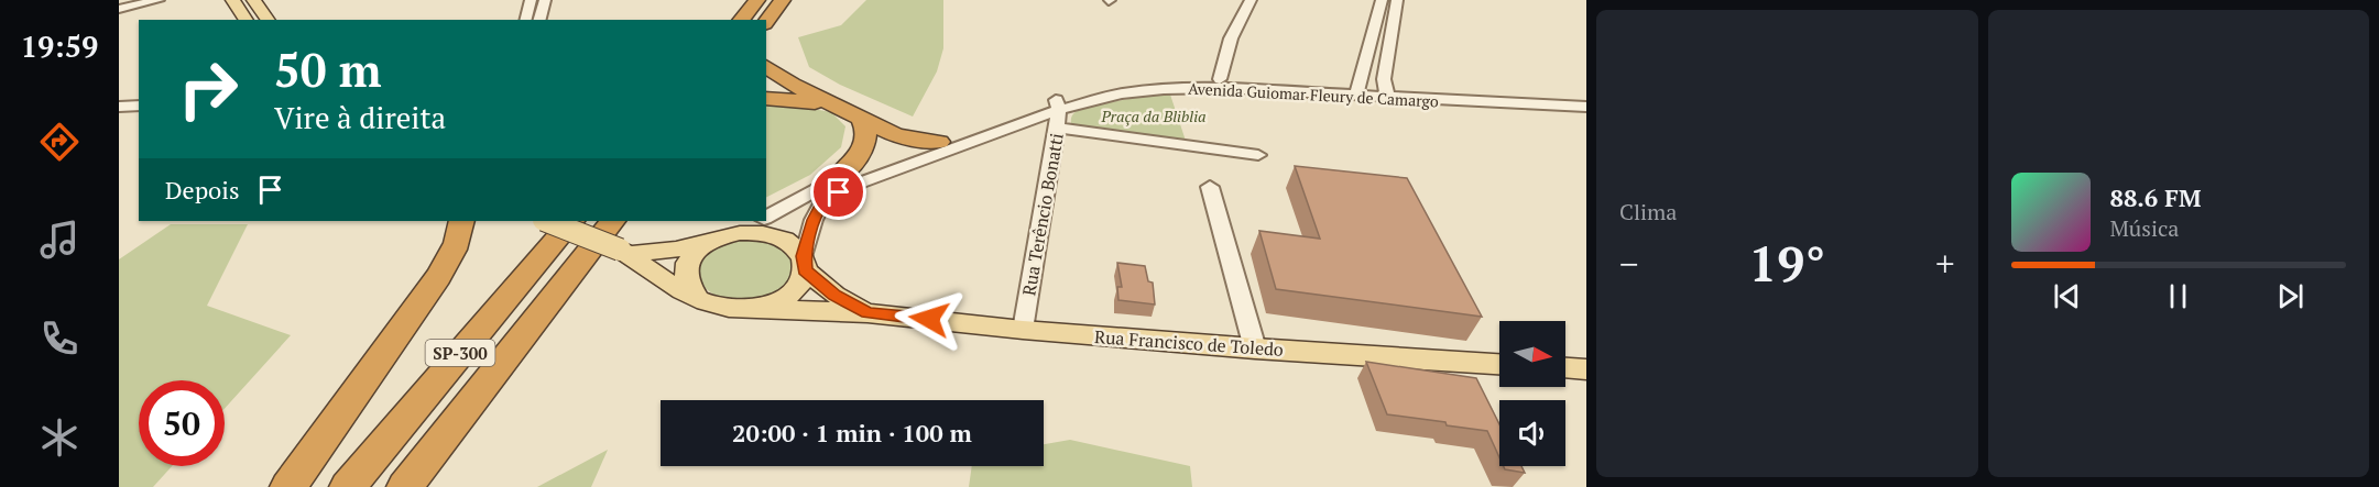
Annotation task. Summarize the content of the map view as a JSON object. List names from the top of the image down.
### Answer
{
  "streets": {
    "highway": ["SP-300"],
    "main road": ["Rua Francisco de Toledo"],
    "street": ["Avenida Guiomar Fleury de Camargo", "Rua Terêncio Bonatti"]
  },
  "crossings": [
    ["Avenida Guiomar Fleury de Camargo", "Rua Terêncio Bonatti"],
    ["Rua Terêncio Bonatti", "Rua Francisco de Toledo"]
  ],
  "parks": ["Praça da Bliblia"],
  "north": "right",
  "page": {
    "tabs": "19:59",
    "tile": "Clima",
    "turn": ["50 m", "Vire à direita"],
    "then": "Depois",
    "song": ["88.6 FM", "Música"],
    "heat": ["−", "19°", "+"],
    "limit": "50",
    "trip": "20:00 · 1 min · 100 m"
  }
}
